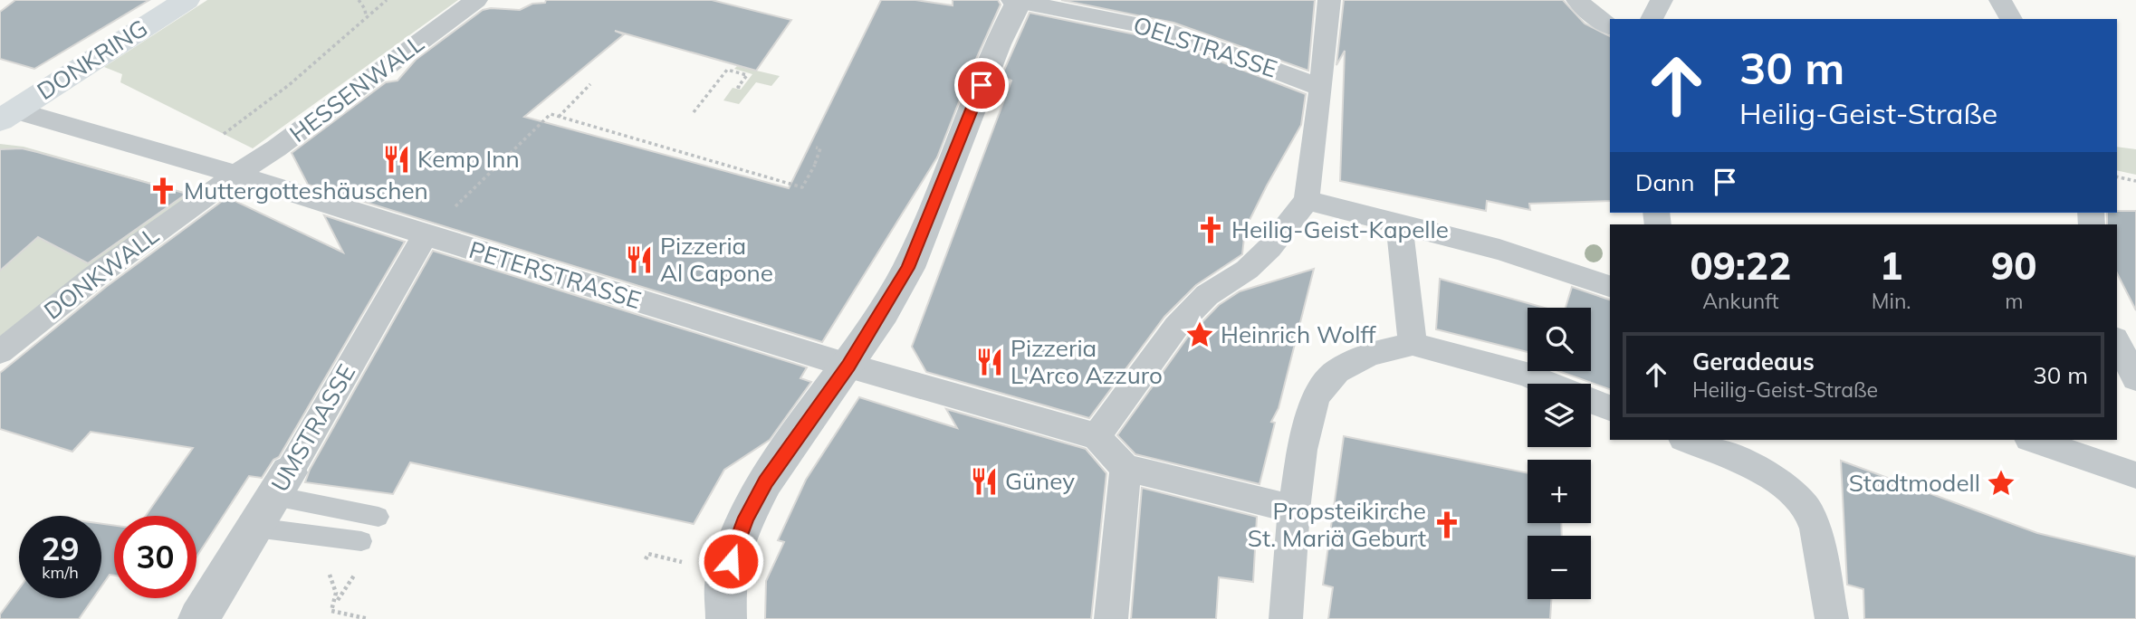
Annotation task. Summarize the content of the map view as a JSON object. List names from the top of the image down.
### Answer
{
  "streets": {
    "main road": ["DONKRING"],
    "street": [
      "OELSTRASSE",
      "HESSENWALL",
      "DONKWALL",
      "PETERSTRASSE",
      "UMSTRASSE"
    ]
  },
  "crossings": [
    ["DONKRING", "PETERSTRASSE"],
    ["HESSENWALL", "DONKWALL"],
    ["HESSENWALL", "PETERSTRASSE"],
    ["DONKWALL", "PETERSTRASSE"],
    ["PETERSTRASSE", "UMSTRASSE"]
  ],
  "places": {
    "restaurant": [
      "Kemp Inn",
      "Pizzeria Al Capone",
      "Pizzeria L'Arco Azzuro",
      "Güney"
    ],
    "church": ["Muttergotteshäuschen", "Heilig-Geist-Kapelle", "Propsteikirche St. Mariä Geburt"],
    "place": ["Heinrich Wolff", "Stadtmodell"]
  },
  "page": {
    "turn": ["30 m", "Heilig-Geist-Straße"],
    "then": "Dann",
    "eta": [
      "09:22",
      "Ankunft",
      "1",
      "Min.",
      "90",
      "m"
    ],
    "map_buttons": ["+", "−"],
    "list": [
      {
        "name": "Geradeaus",
        "note": "Heilig-Geist-Straße",
        "value": "30 m"
      }
    ],
    "speed": "29 km/h",
    "limit": "30"
  }
}
